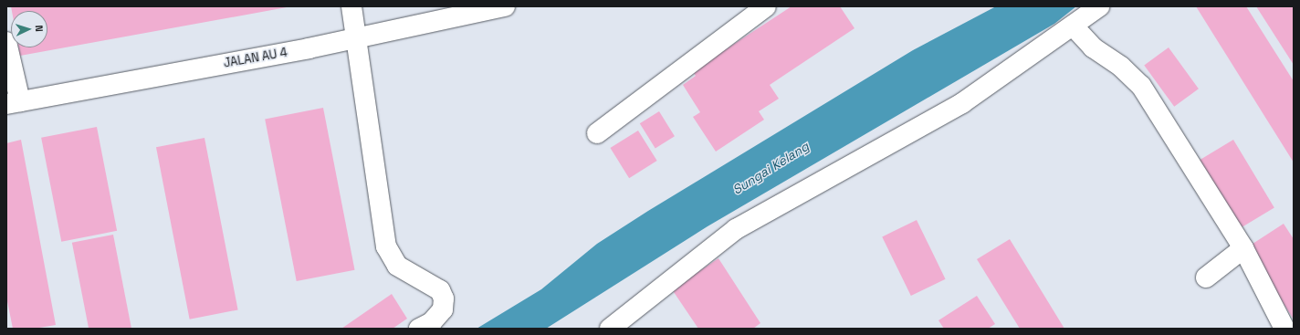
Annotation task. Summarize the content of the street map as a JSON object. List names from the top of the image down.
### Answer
{
  "streets": {
    "street": ["JALAN AU 4"]
  },
  "water": ["Sungai Kelang"],
  "north": "right"
}
